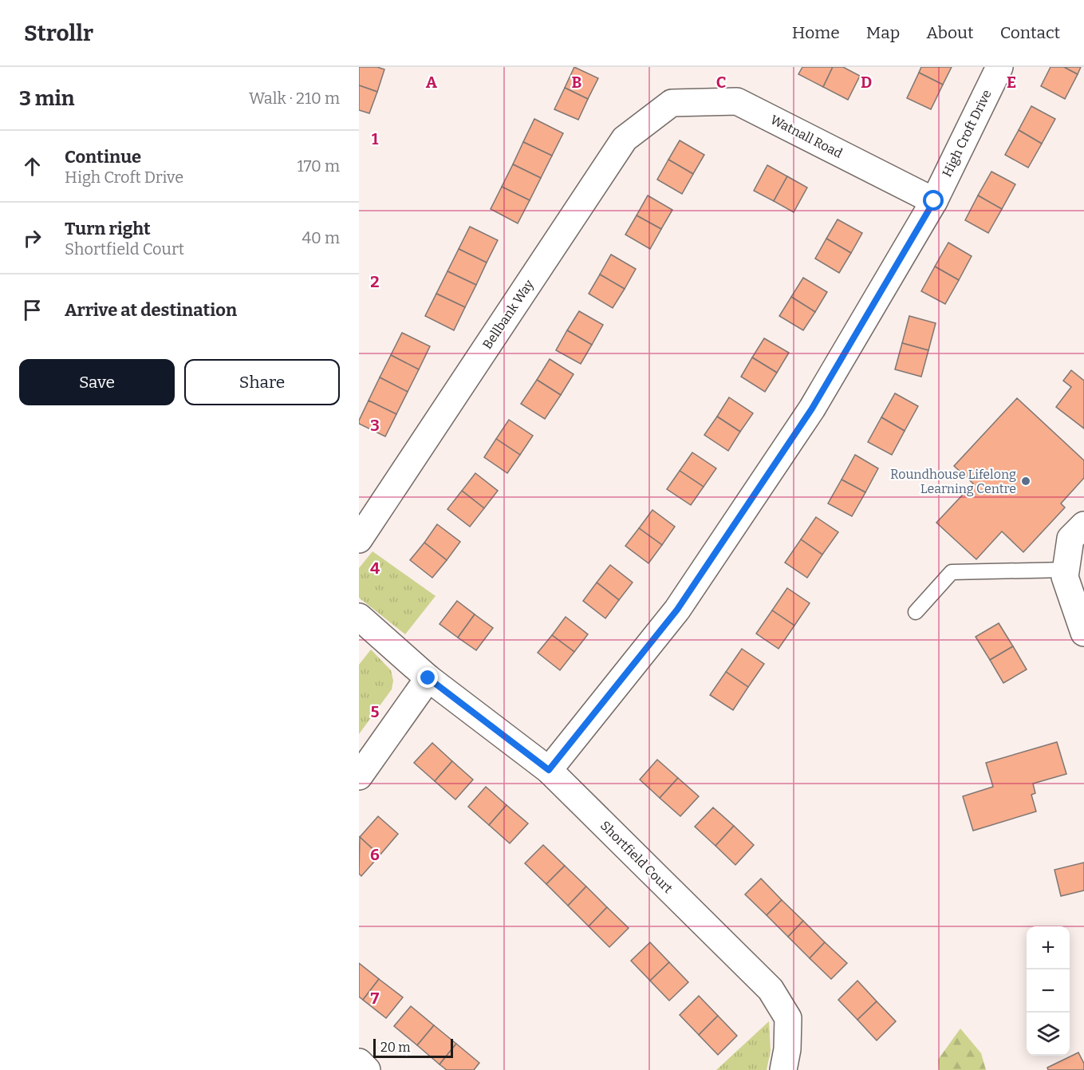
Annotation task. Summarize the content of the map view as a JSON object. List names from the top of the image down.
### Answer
{
  "streets": {
    "street": [
      "High Croft Drive",
      "Watnall Road",
      "Bellbank Way",
      "Shortfield Court"
    ]
  },
  "crossings": [
    ["High Croft Drive", "Watnall Road"],
    ["High Croft Drive", "Shortfield Court"],
    ["Watnall Road", "Bellbank Way"]
  ],
  "places": ["Roundhouse Lifelong Learning Centre"],
  "scale_bar": "20 m",
  "page": {
    "header": "Strollr",
    "nav": [
      "Home",
      "Map",
      "About",
      "Contact"
    ],
    "heading": ["3 min", "Walk · 210 m"],
    "list": [
      ["Continue", "High Croft Drive", "170 m"],
      ["Turn right", "Shortfield Court", "40 m"],
      "Arrive at destination"
    ],
    "buttons": ["Save", "Share"],
    "map_buttons": ["+", "−"],
    "scale": "20 m"
  },
  "grid": {
    "columns": [
      "A",
      "B",
      "C",
      "D",
      "E"
    ],
    "rows": [
      "1",
      "2",
      "3",
      "4",
      "5",
      "6",
      "7"
    ]
  }
}
